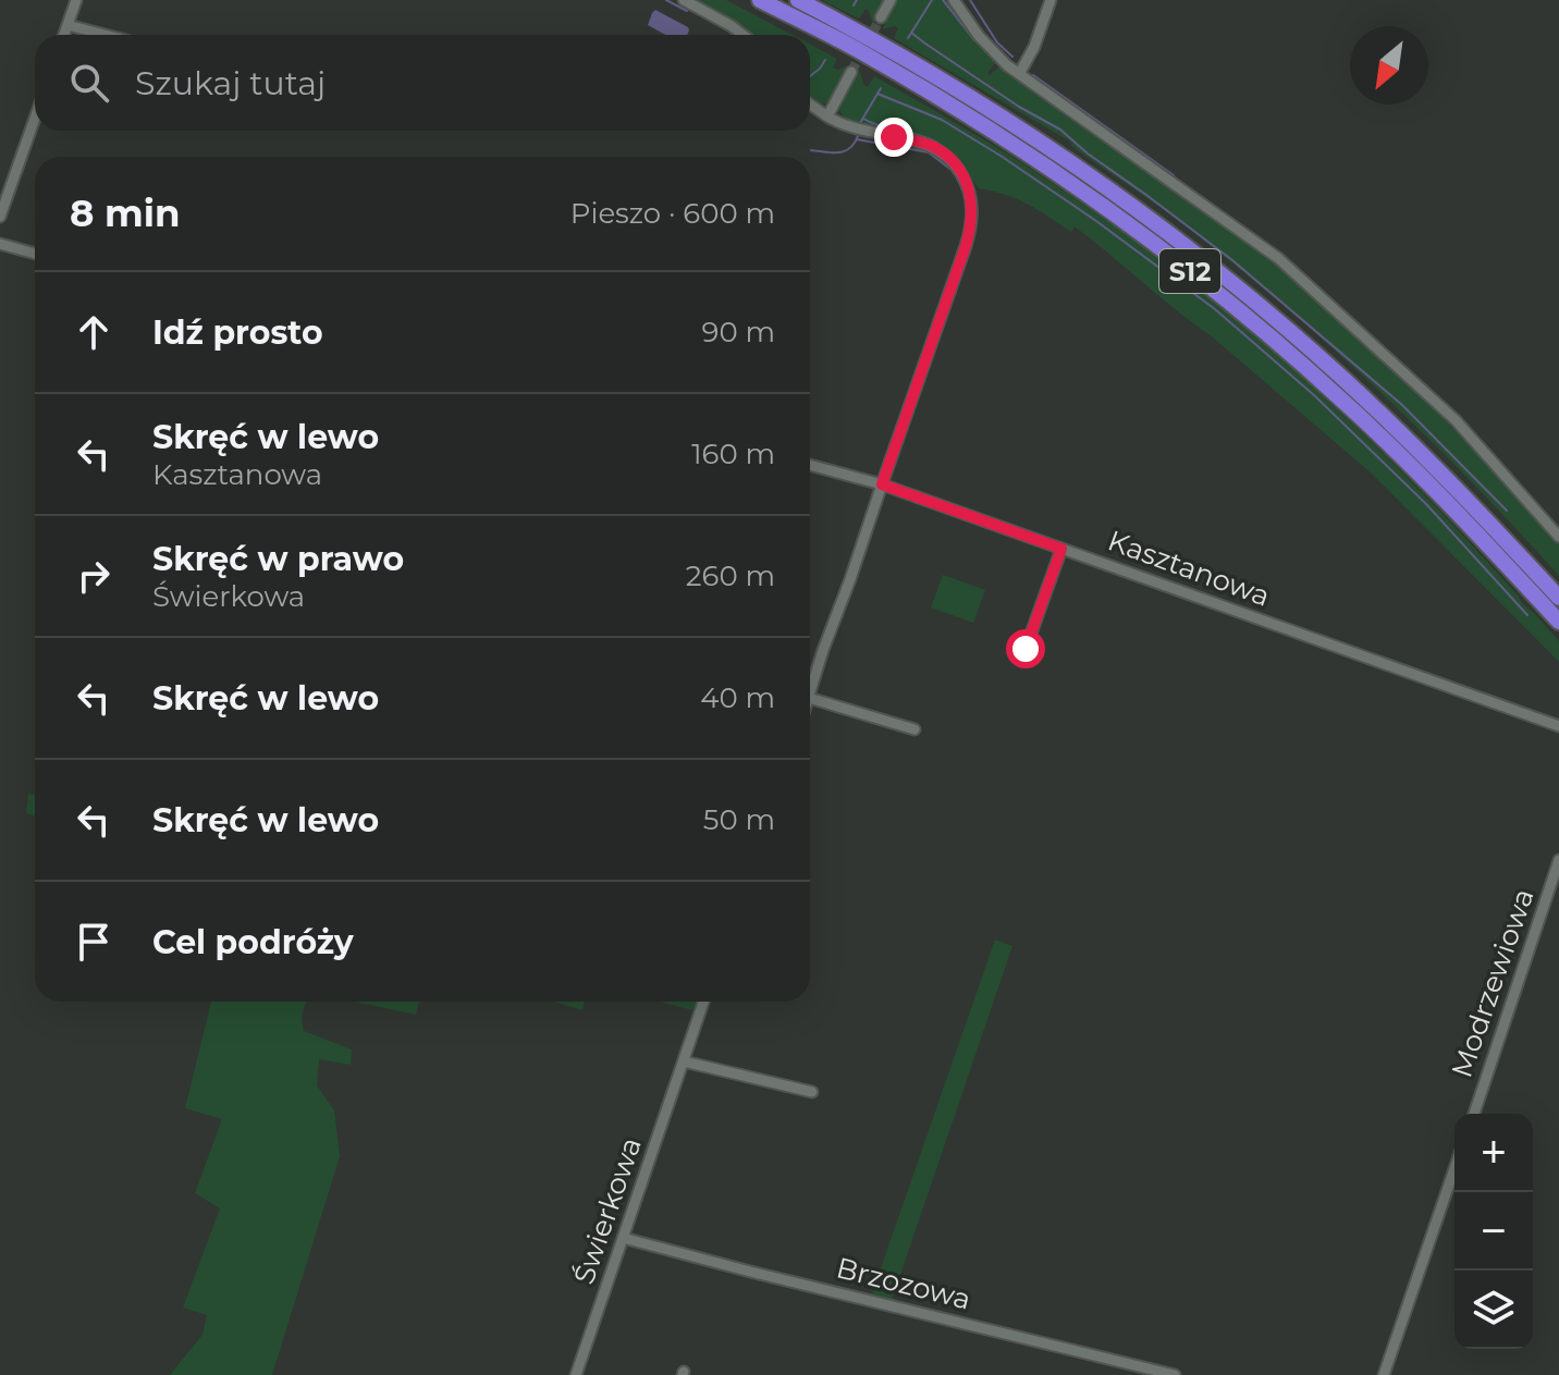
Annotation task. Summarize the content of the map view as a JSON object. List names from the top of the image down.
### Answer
{
  "streets": {
    "highway": ["S12"],
    "street": [
      "Kasztanowa",
      "Modrzewiowa",
      "Świerkowa",
      "Brzozowa"
    ]
  },
  "crossings": [
    ["Świerkowa", "Brzozowa"]
  ],
  "north": "bottom left",
  "page": {
    "search": "Szukaj tutaj",
    "heading": ["8 min", "Pieszo · 600 m"],
    "list": [
      ["Idź prosto", "90 m"],
      ["Skręć w lewo", "Kasztanowa", "160 m"],
      ["Skręć w prawo", "Świerkowa", "260 m"],
      ["Skręć w lewo", "40 m"],
      ["Skręć w lewo", "50 m"],
      "Cel podróży"
    ],
    "map_buttons": ["+", "−"]
  }
}
